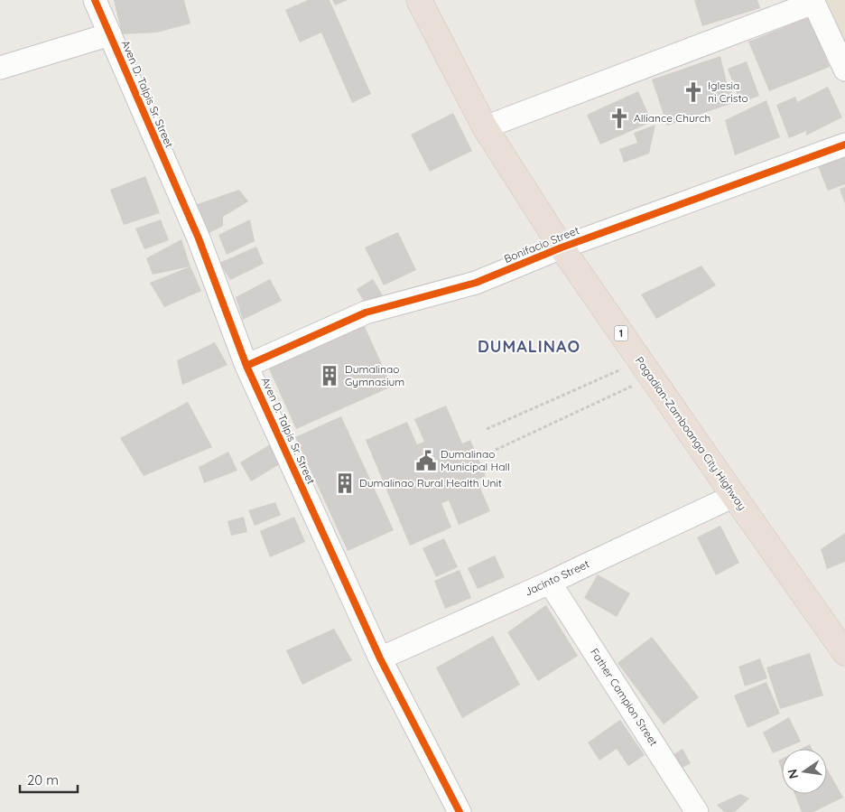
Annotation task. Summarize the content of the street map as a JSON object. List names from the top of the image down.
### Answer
{
  "streets": {
    "highway": ["1", "Pagadian-Zamboanga City Highway"],
    "street": [
      "Aven D. Talpis Sr. Street",
      "Bonifacio Street",
      "Jacinto Street",
      "Father Campion Street"
    ]
  },
  "crossings": [
    ["Aven D. Talpis Sr. Street", "Bonifacio Street"],
    ["Aven D. Talpis Sr. Street", "Jacinto Street"],
    ["Bonifacio Street", "Pagadian-Zamboanga City Highway"],
    ["Pagadian-Zamboanga City Highway", "Jacinto Street"],
    ["Jacinto Street", "Father Campion Street"]
  ],
  "districts": ["DUMALINAO"],
  "places": {
    "church": ["Iglesia ni Cristo", "Alliance Church"],
    "building": ["Dumalinao Gymnasium", "Dumalinao Rural Health Unit"],
    "public building": ["Dumalinao Municipal Hall"]
  },
  "scale_bar": "20 m",
  "north": "left"
}
